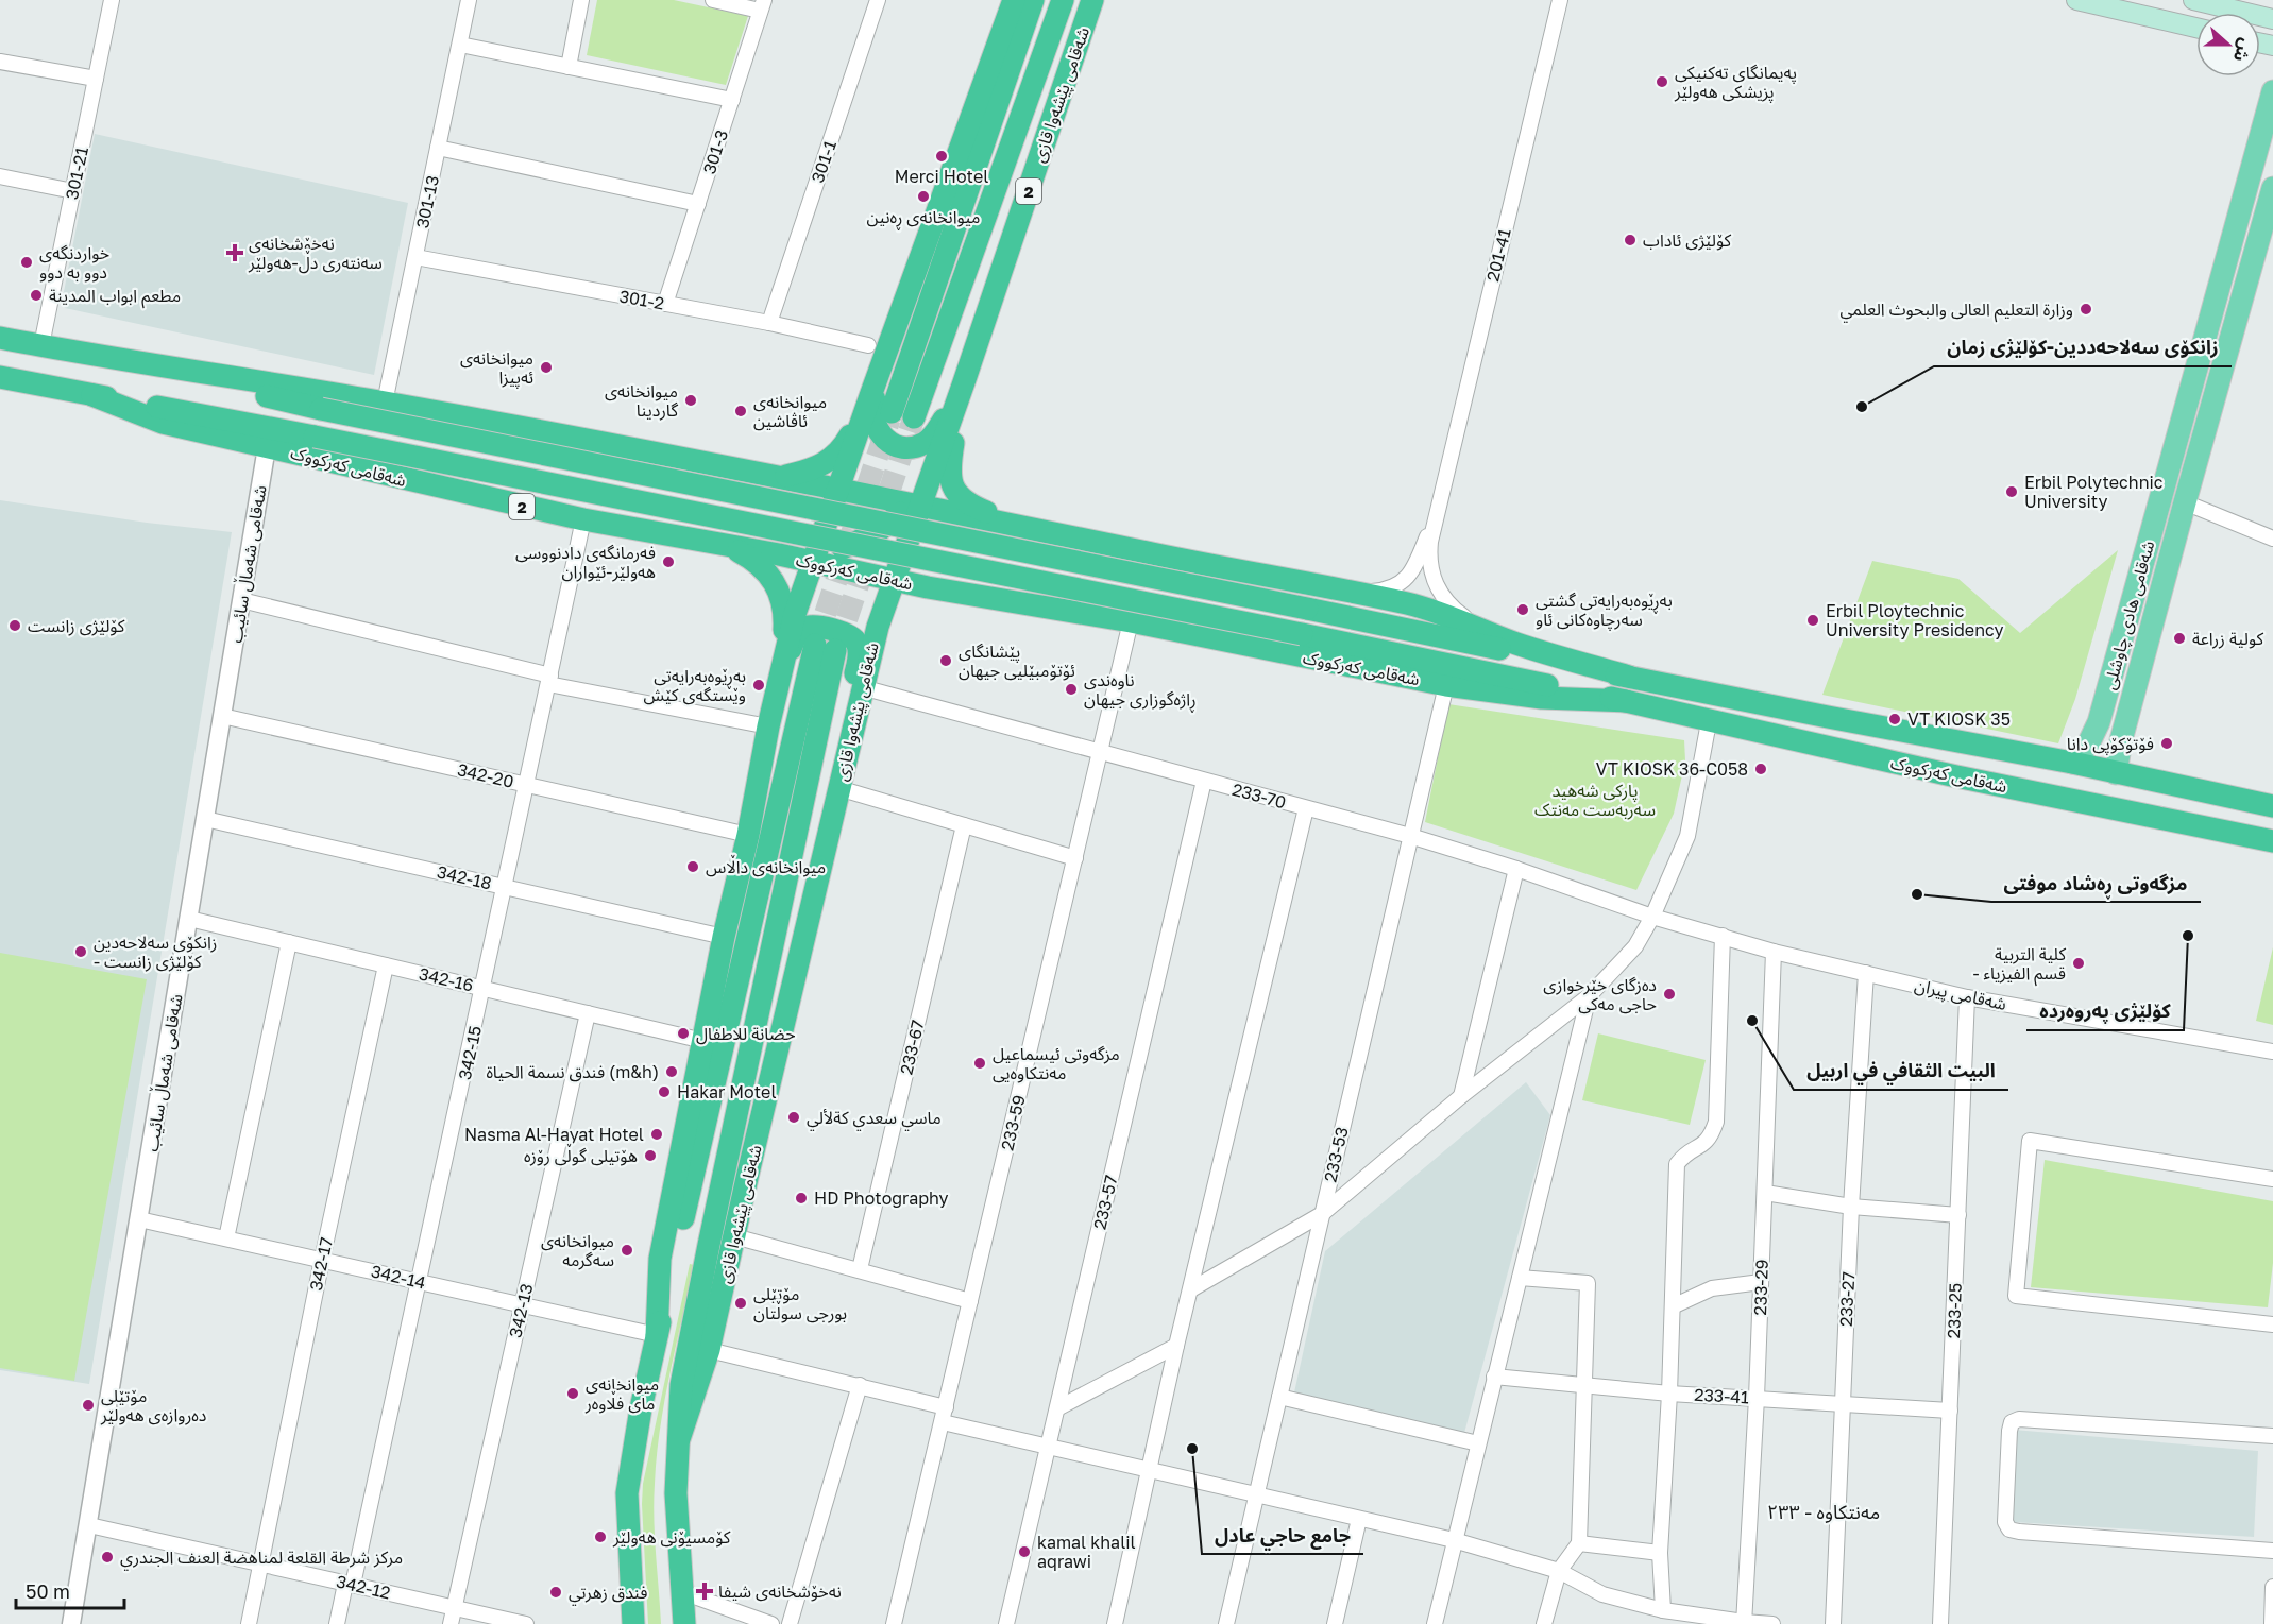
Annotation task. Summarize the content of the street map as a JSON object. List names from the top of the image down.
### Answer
{
  "streets": {
    "highway": ["شەقامی پێشەوا قازی", "2", "شەقامی کەرکووک"],
    "main road": ["شەقامی هادی چاوشلی"],
    "street": [
      "301-3",
      "301-1",
      "301-21",
      "301-13",
      "201-41",
      "301-2",
      "شەقامی شەماڵ سائیب",
      "342-20",
      "233-70",
      "342-18",
      "342-16",
      "شەقامی پیران",
      "233-67",
      "342-15",
      "233-59",
      "233-53",
      "233-57",
      "342-17",
      "342-14",
      "233-29",
      "233-27",
      "342-13",
      "233-25",
      "233-41",
      "342-12"
    ]
  },
  "crossings": [
    ["شەقامی پێشەوا قازی", "2"],
    ["شەقامی پێشەوا قازی", "301-2"],
    ["شەقامی پێشەوا قازی", "شەقامی کەرکووک"],
    ["شەقامی پێشەوا قازی", "342-20"],
    ["شەقامی پێشەوا قازی", "233-70"],
    ["شەقامی پێشەوا قازی", "342-18"],
    ["شەقامی پێشەوا قازی", "342-16"],
    ["شەقامی پێشەوا قازی", "342-14"],
    ["301-3", "301-2"],
    ["301-1", "301-2"],
    ["301-21", "شەقامی کەرکووک"],
    ["2", "شەقامی کەرکووک"],
    ["301-13", "301-2"],
    ["301-13", "شەقامی کەرکووک"],
    ["201-41", "شەقامی کەرکووک"],
    ["شەقامی کەرکووک", "شەقامی شەماڵ سائیب"],
    ["شەقامی کەرکووک", "شەقامی هادی چاوشلی"],
    ["شەقامی کەرکووک", "342-15"],
    ["شەقامی کەرکووک", "233-59"],
    ["شەقامی کەرکووک", "233-53"],
    ["شەقامی شەماڵ سائیب", "342-20"],
    ["شەقامی شەماڵ سائیب", "342-18"],
    ["شەقامی شەماڵ سائیب", "342-16"],
    ["شەقامی شەماڵ سائیب", "342-14"],
    ["شەقامی شەماڵ سائیب", "342-12"],
    ["342-20", "342-15"],
    ["233-70", "شەقامی پیران"],
    ["233-70", "233-59"],
    ["233-70", "233-53"],
    ["233-70", "233-57"],
    ["342-18", "342-15"],
    ["342-16", "342-15"],
    ["342-16", "342-17"],
    ["342-16", "342-13"],
    ["شەقامی پیران", "233-29"],
    ["شەقامی پیران", "233-27"],
    ["شەقامی پیران", "233-25"],
    ["342-15", "342-14"],
    ["342-15", "342-12"],
    ["342-17", "342-14"],
    ["342-17", "342-12"],
    ["342-14", "342-13"],
    ["233-29", "233-41"],
    ["233-27", "233-41"],
    ["342-13", "342-12"],
    ["233-25", "233-41"]
  ],
  "districts": ["مەنتکاوە - ٢٣٣"],
  "parks": ["پارکی شەهید سەربەست مەنتک"],
  "places": {
    "other": [
      "پەیمانگای تەکنیکی پزیشکی هەولێر",
      "Merci Hotel",
      "میوانخانەی ڕەنین",
      "کۆلێژی ئاداب",
      "خواردنگەی دوو بە دوو",
      "مطعم ابواب المدينة",
      "وزارة التعليم العالى والبحوث العلمي",
      "میوانخانەی ئەپیزا",
      "میوانخانەی گاردینا",
      "زانکۆی سەلاحەددین-کۆلێژی زمان",
      "میوانخانەی ئاڤاشین",
      "Erbil Polytechnic University",
      "فه‌رمانگه‌ی دادنووسی هه‌ولێر-ئێواران",
      "بەڕێوەبەرایەتی گشتی سەرچاوەکانی ئاو",
      "Erbil Ploytechnic University Presidency",
      "کۆلێژی زانست",
      "كولية زراعة",
      "پێشانگای ئۆتۆمبێلیی جیھان",
      "بەڕێوەبەرایەتی وێستگەی کێش",
      "ناوەندی ڕاژەگوزاری جیهان",
      "VT KIOSK 35",
      "فۆتۆکۆپی دانا",
      "VT KIOSK 36-C058",
      "میوانخانەی داڵاس",
      "مزگەوتی ڕەشاد موفتی",
      "کۆلێژی پەروەردە",
      "زانکۆی سەلاحەدین - کۆلێژی زانست",
      "كلية التربية - قسم الفيزياء",
      "دەزگای خێرخوازی حاجی مەکی",
      "البيت الثقافي في اربيل",
      "حضانة للاطفال",
      "مزگەوتی ئیسماعیل مەنتکاوەیی",
      "فندق نسمة الحياة (m&h)",
      "Hakar Motel",
      "ماسي سعدي كةلألي",
      "Nasma Al-Hayat Hotel",
      "هۆتیلی گوڵی رۆزه",
      "HD Photography",
      "میوانخانەی سەگرمە",
      "مۆتێلی بورجی سوڵتان",
      "میوانخانەی مای فڵاوەر",
      "مۆتێلی دەروازەی هەولێر",
      "جامع حاجي عادل",
      "کۆمسیۆنی هەولێر",
      "kamal khalil aqrawi",
      "مركز شرطة القلعة لمناهضة العنف الجندري",
      "فندق زهرتي"
    ],
    "health": ["نەخۆشخانەی سەنتەری دڵ-هەولێر", "نەخۆشخانەی شیفا"]
  },
  "scale_bar": "50 m",
  "north": "right"
}
